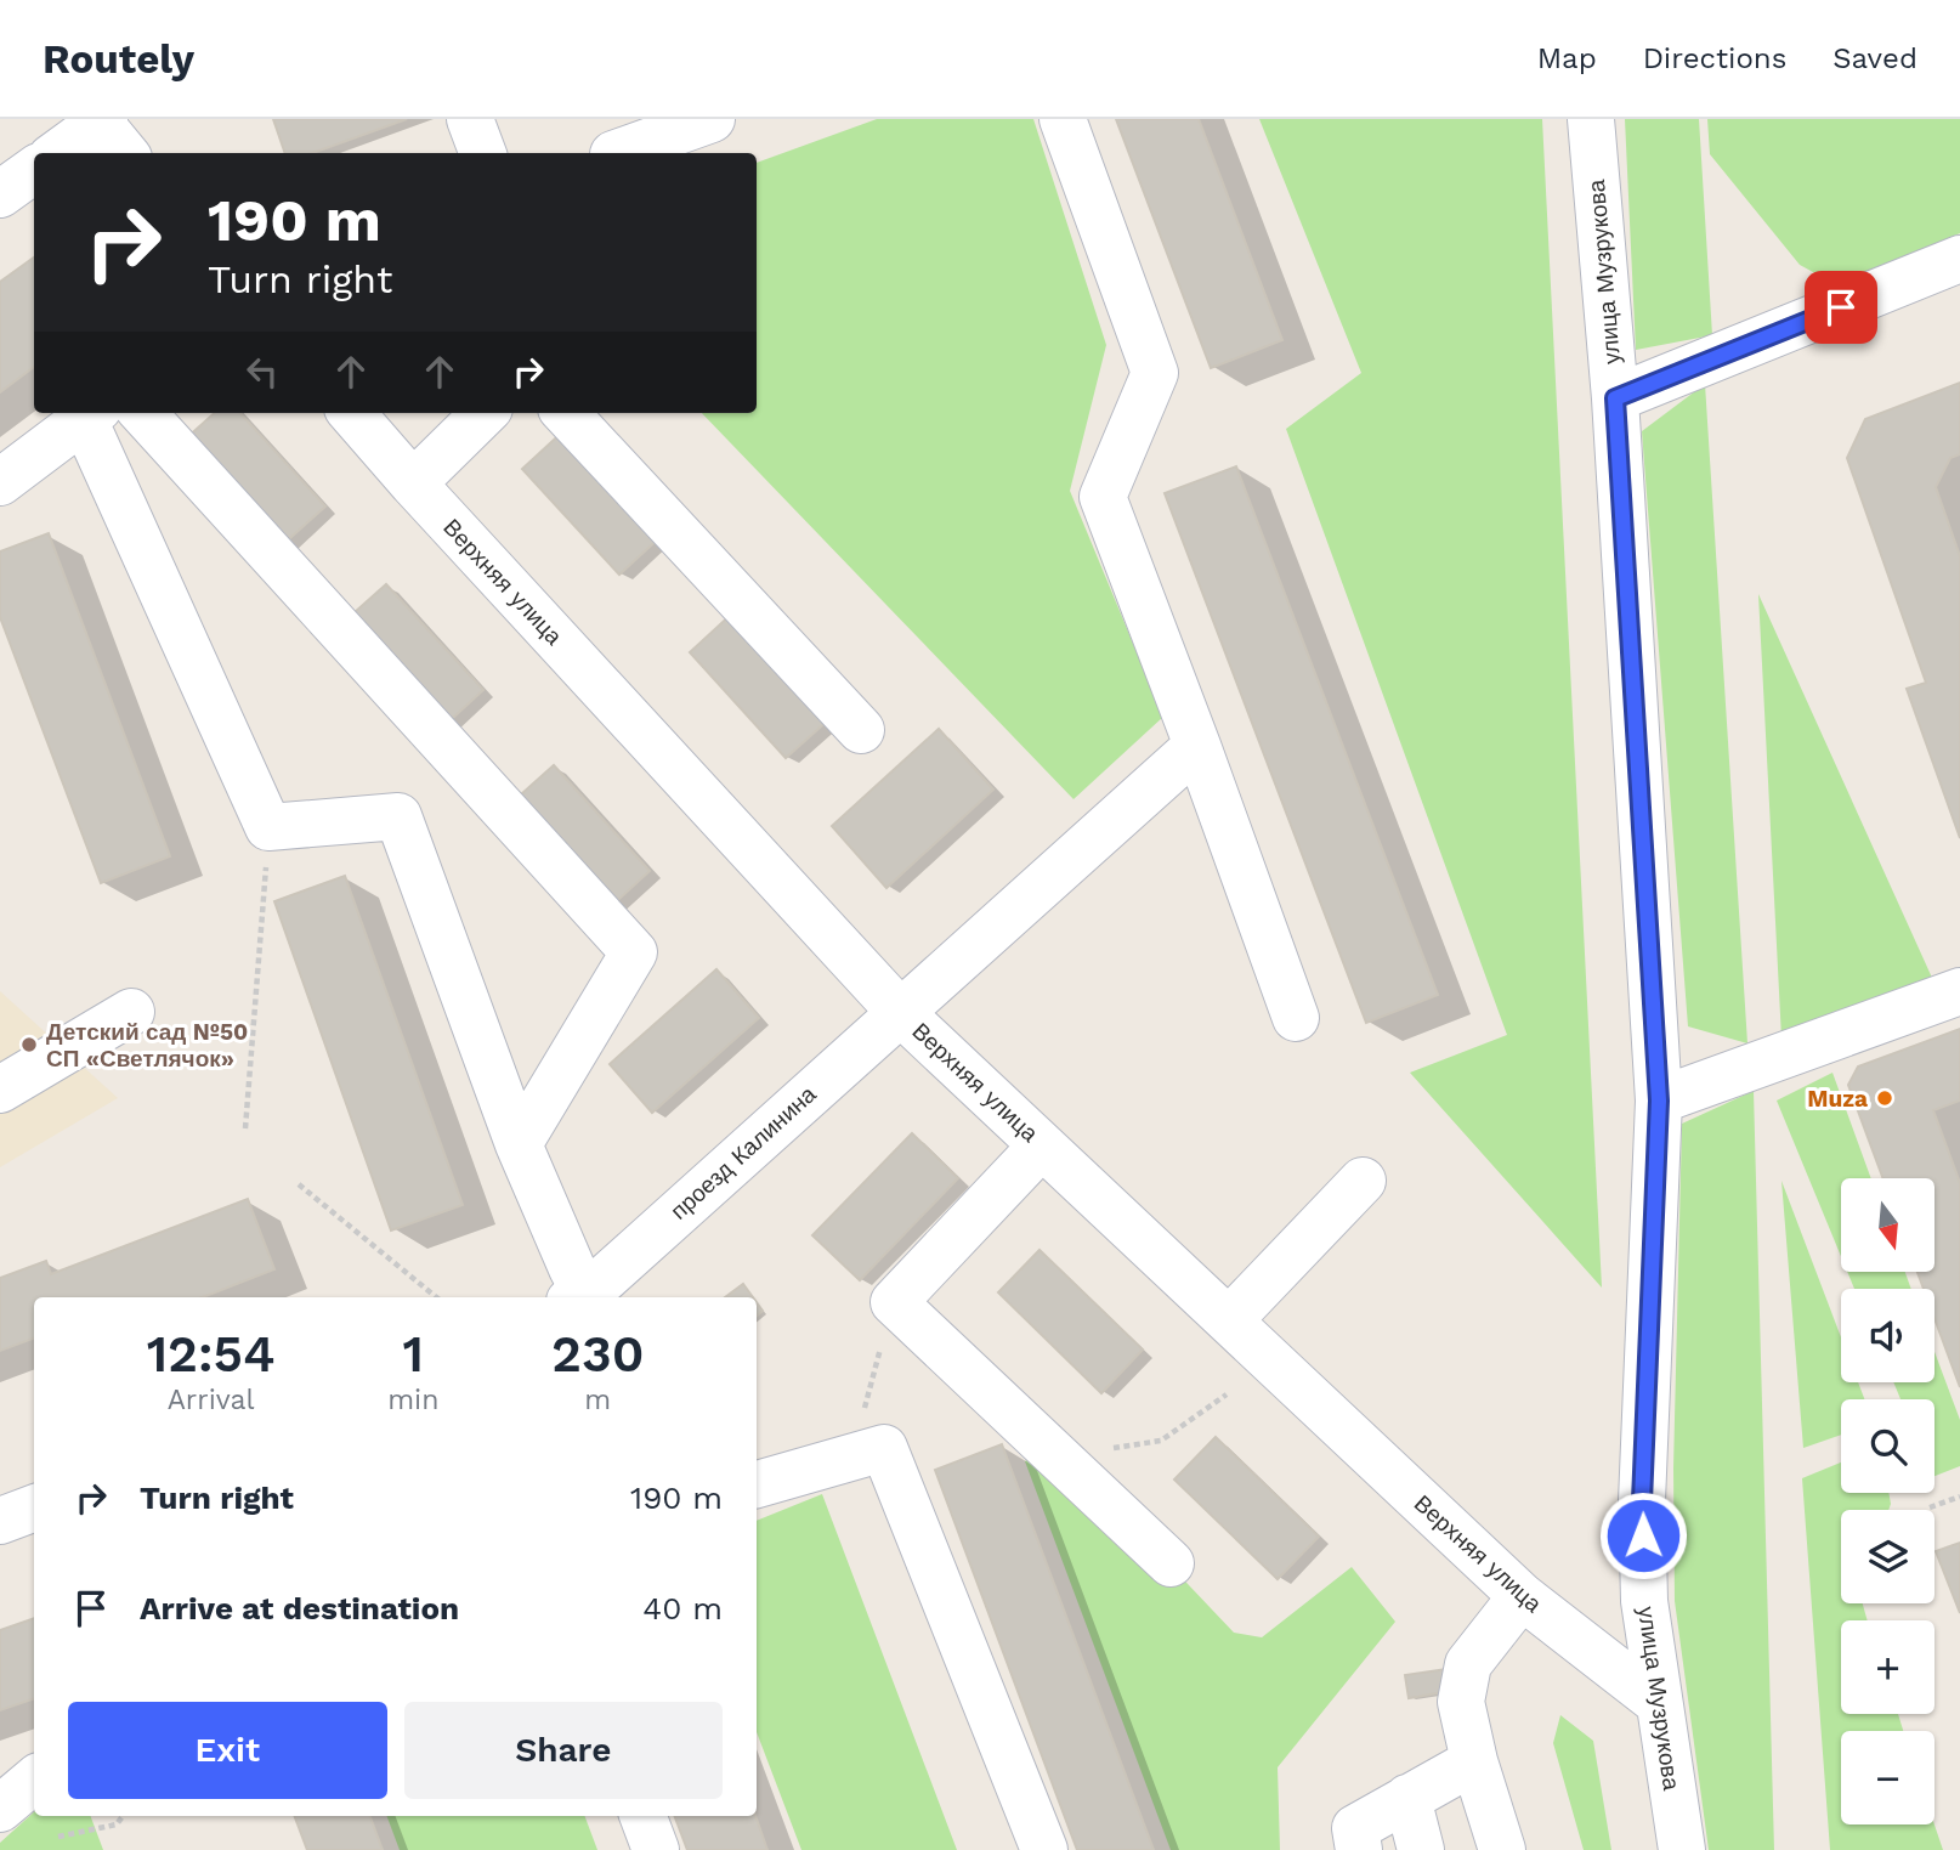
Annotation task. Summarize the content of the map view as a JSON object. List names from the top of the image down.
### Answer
{
  "streets": {
    "street": ["улица Музрукова", "Верхняя улица", "проезд Калинина"]
  },
  "crossings": [
    ["улица Музрукова", "Верхняя улица"],
    ["Верхняя улица", "проезд Калинина"]
  ],
  "places": ["Детский сад №50 СП «Светлячок»", "Muza"],
  "north": "bottom",
  "page": {
    "header": "Routely",
    "nav": ["Map", "Directions", "Saved"],
    "turn": ["190 m", "Turn right"],
    "map_buttons": ["+", "−"],
    "eta": [
      "12:54",
      "Arrival",
      "1",
      "min",
      "230",
      "m"
    ],
    "list": [
      {
        "name": "Turn right",
        "value": "190 m"
      },
      {
        "name": "Arrive at destination",
        "value": "40 m"
      }
    ],
    "buttons": ["Exit", "Share"]
  }
}
